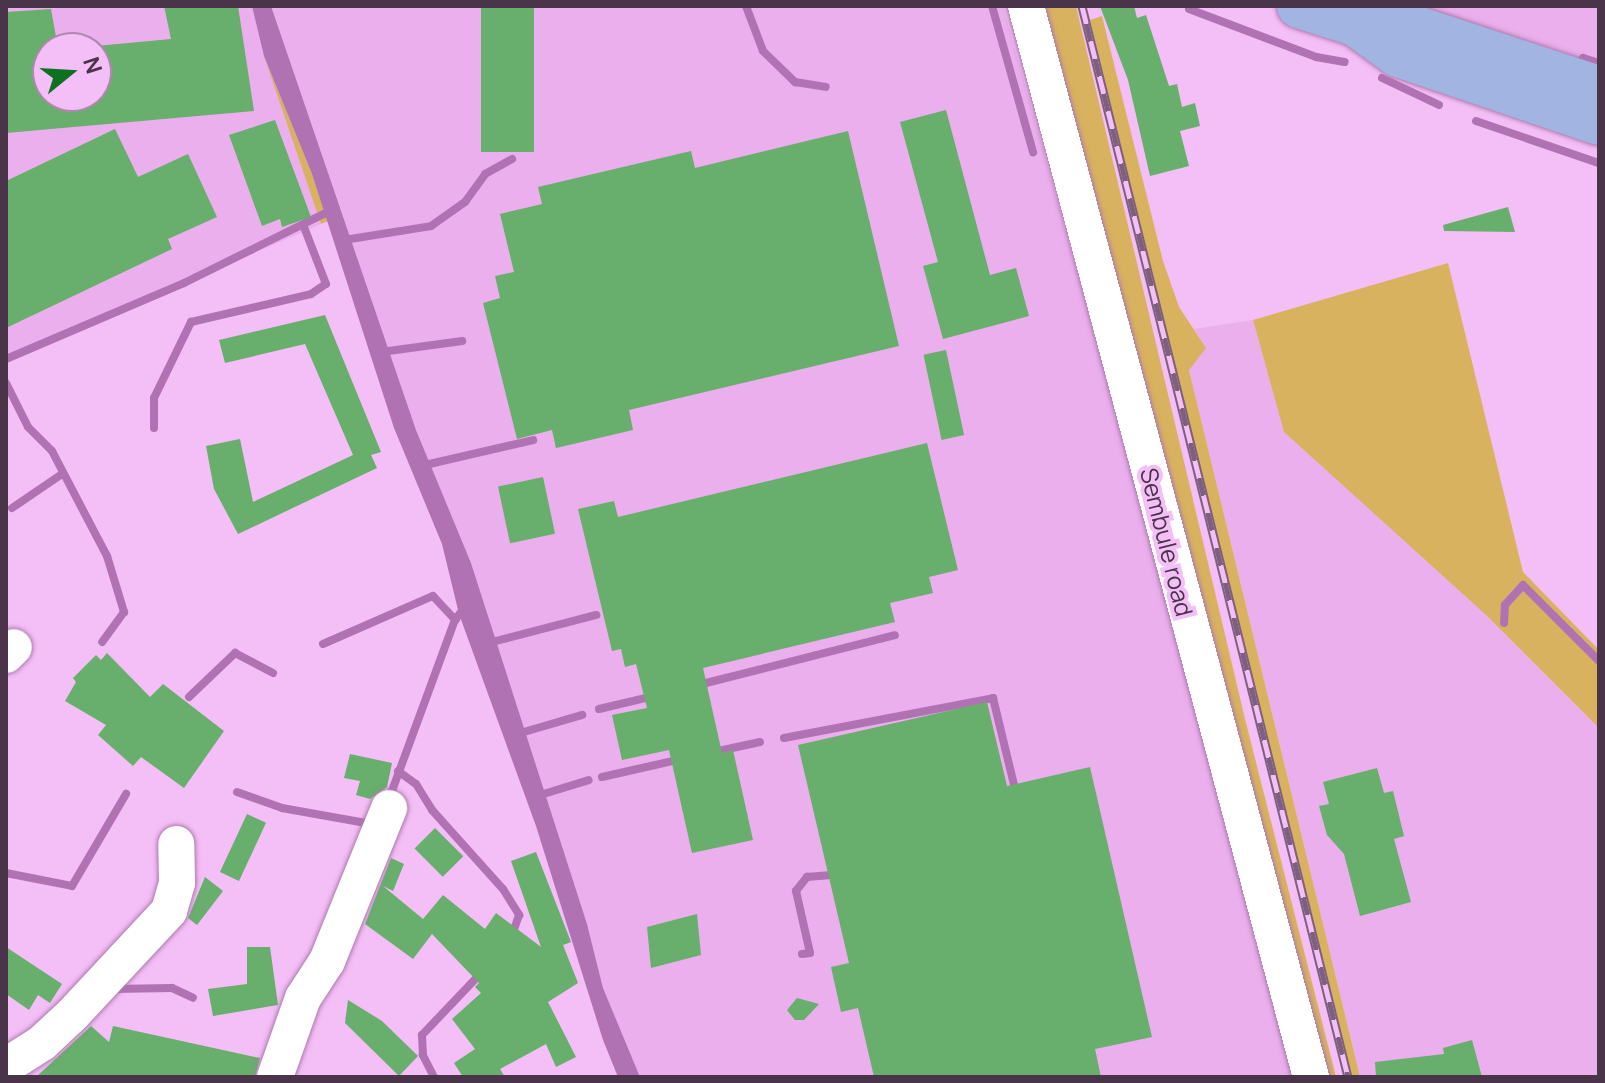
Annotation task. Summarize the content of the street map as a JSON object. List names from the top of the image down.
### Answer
{
  "streets": {
    "street": ["Sembule road"]
  },
  "north": "right"
}
